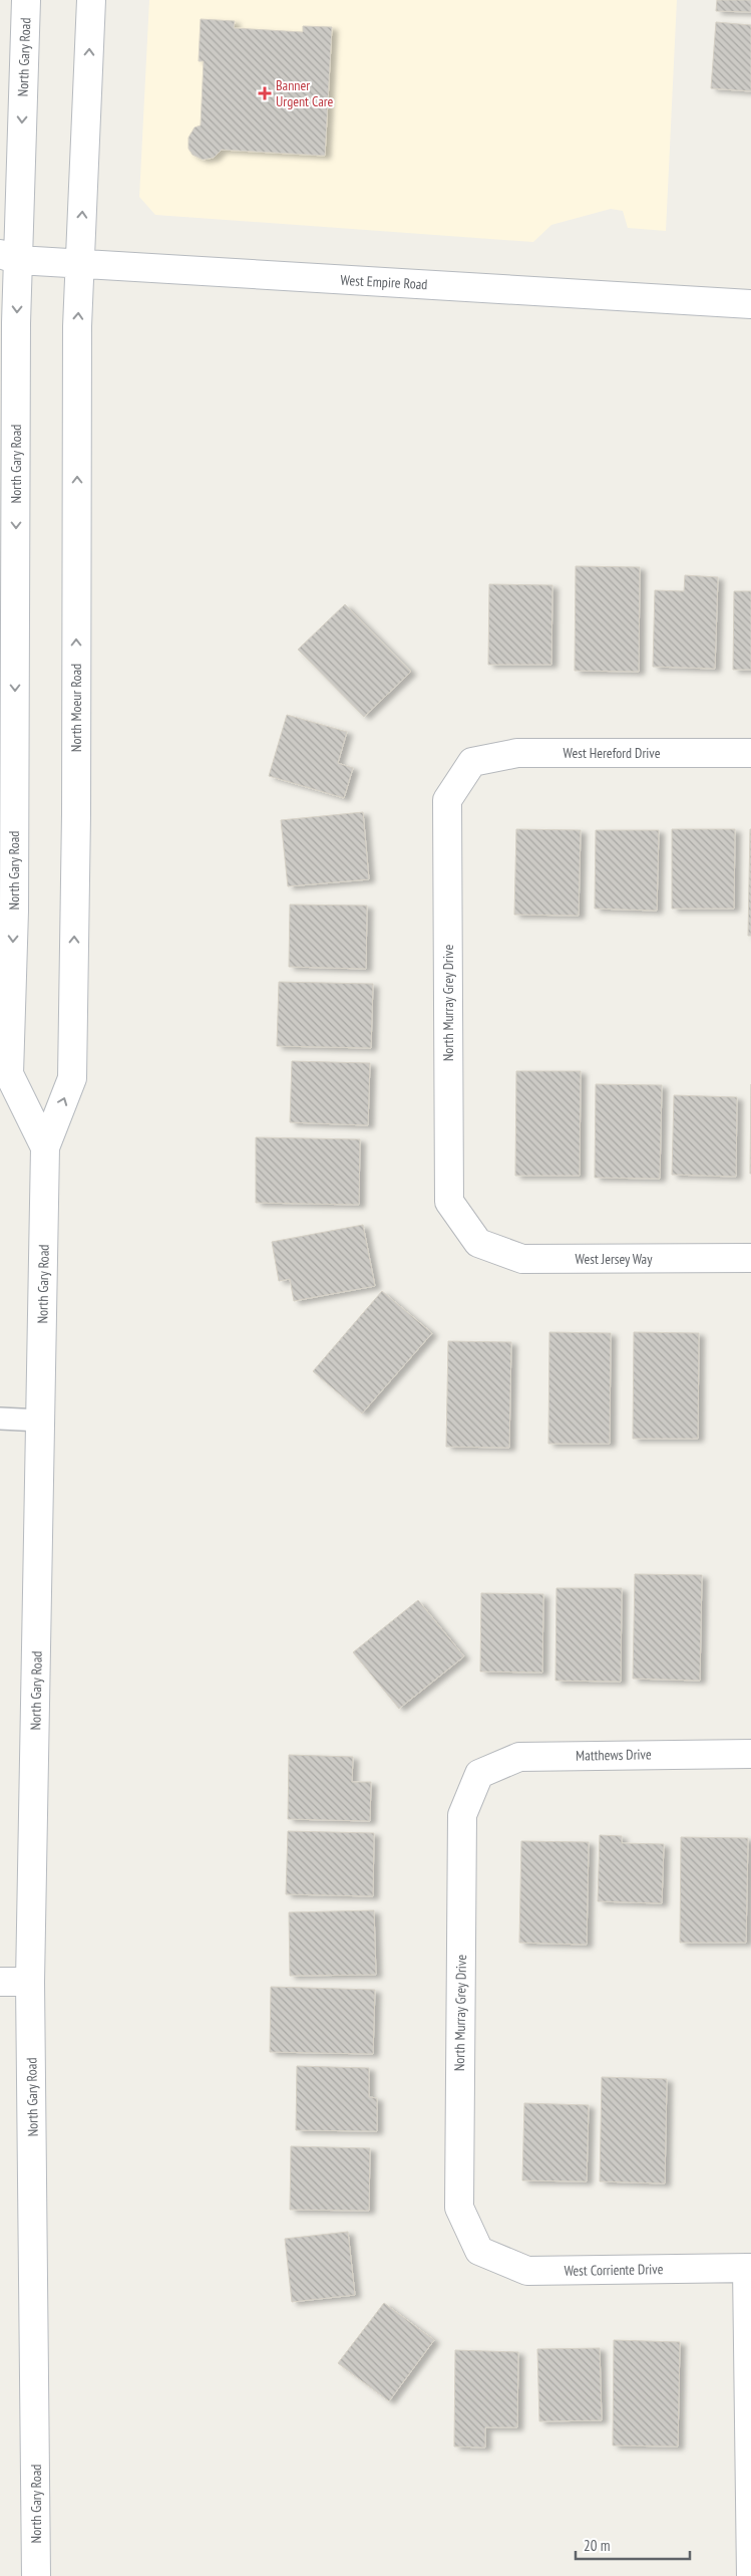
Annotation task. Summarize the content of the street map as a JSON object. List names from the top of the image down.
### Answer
{
  "streets": {
    "main road": [
      "North Gary Road",
      "West Empire Road",
      "North Moeur Road",
      "West Hereford Drive",
      "North Murray Grey Drive",
      "West Jersey Way",
      "Matthews Drive",
      "West Corriente Drive"
    ]
  },
  "crossings": [
    ["North Gary Road", "West Empire Road"],
    ["North Gary Road", "North Moeur Road"],
    ["West Empire Road", "North Moeur Road"],
    ["West Hereford Drive", "North Murray Grey Drive"],
    ["North Murray Grey Drive", "West Jersey Way"],
    ["North Murray Grey Drive", "Matthews Drive"],
    ["North Murray Grey Drive", "West Corriente Drive"]
  ],
  "one_way": ["North Gary Road", "North Moeur Road"],
  "places": {
    "health": ["Banner Urgent Care"]
  },
  "scale_bar": "20 m"
}
